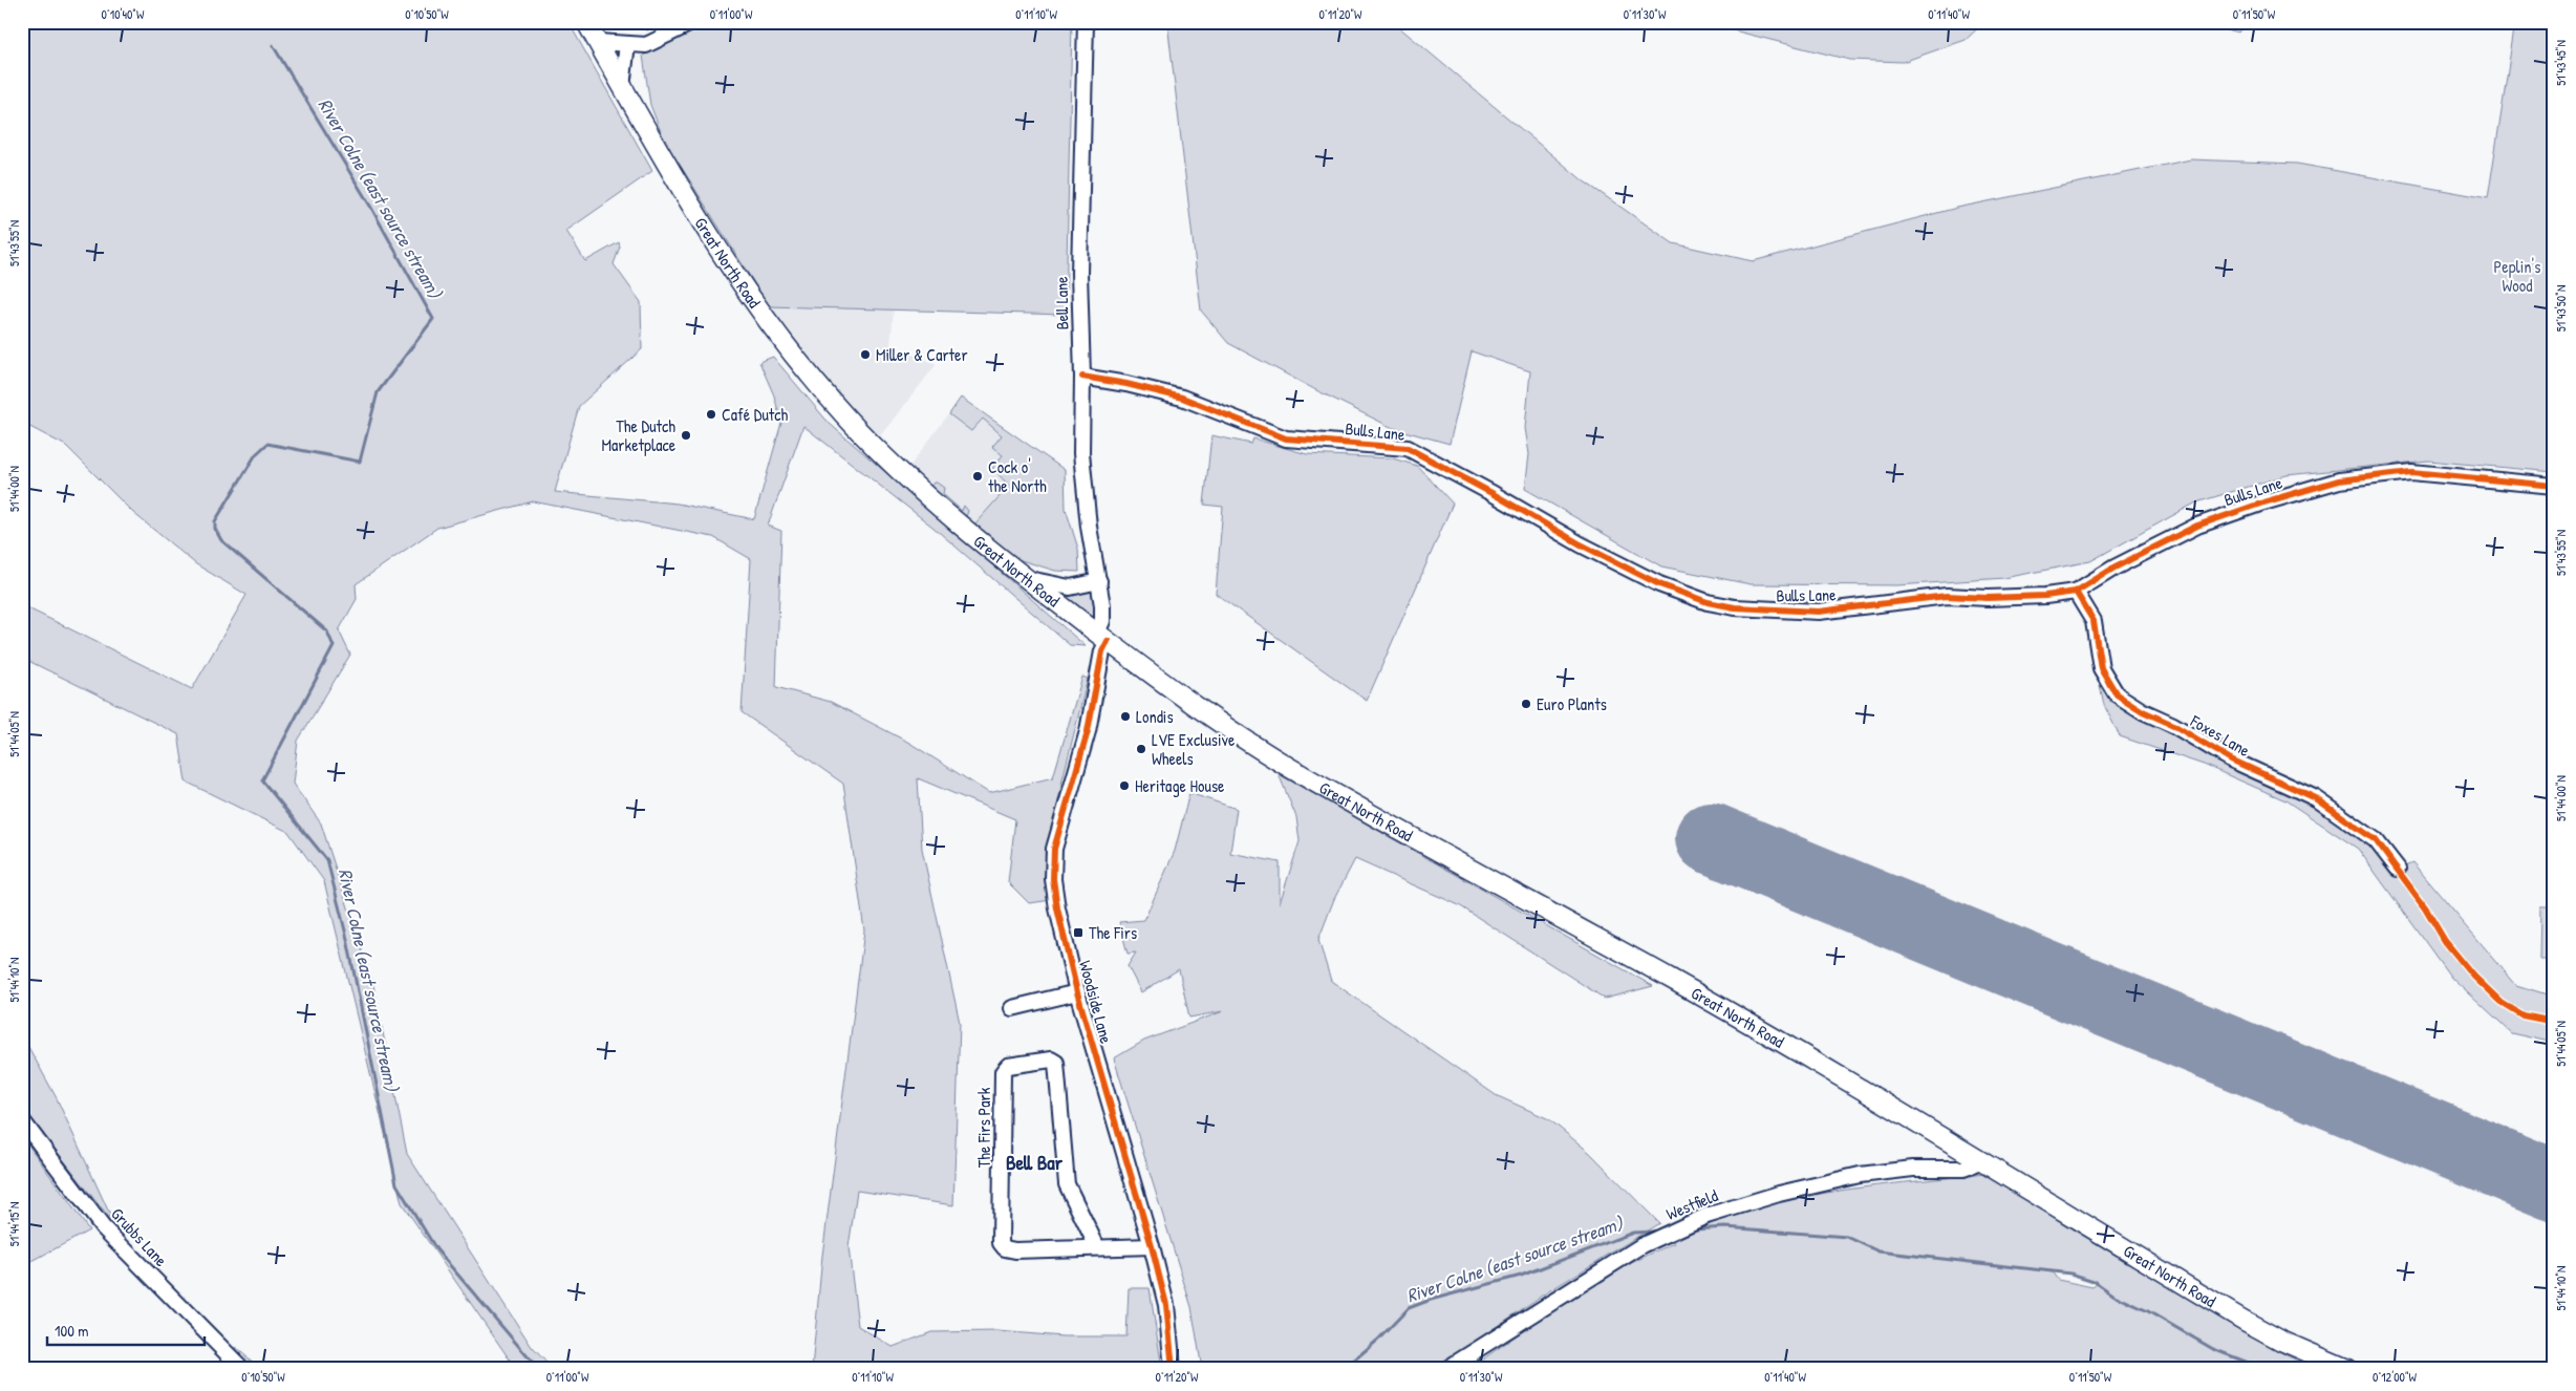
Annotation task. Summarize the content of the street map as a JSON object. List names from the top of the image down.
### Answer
{
  "streets": {
    "main road": ["Great North Road"],
    "street": [
      "Bell Lane",
      "Bulls Lane",
      "Foxes Lane",
      "Woodside Lane",
      "The Firs Park",
      "Westfield",
      "Grubbs Lane"
    ]
  },
  "crossings": [
    ["Great North Road", "Bell Lane"],
    ["Great North Road", "Woodside Lane"],
    ["Great North Road", "Westfield"],
    ["Bell Lane", "Bulls Lane"],
    ["Bell Lane", "Woodside Lane"],
    ["Bulls Lane", "Foxes Lane"],
    ["Woodside Lane", "The Firs Park"]
  ],
  "districts": ["Bell Bar"],
  "water": ["River Colne (east source stream)"],
  "parks": ["Peplin's Wood"],
  "places": {
    "other": [
      "Miller & Carter",
      "Café Dutch",
      "The Dutch Marketplace",
      "Cock o' the North",
      "Euro Plants",
      "Londis",
      "LVE Exclusive Wheels",
      "Heritage House"
    ],
    "transit": ["The Firs"]
  },
  "scale_bar": "100 m",
  "coordinates": [
    "0°10'40\"W",
    "0°10'50\"W",
    "0°11'00\"W",
    "0°11'10\"W",
    "0°11'20\"W",
    "0°11'30\"W",
    "0°11'40\"W",
    "0°11'50\"W",
    "51°43'45\"N",
    "51°43'55\"N",
    "51°43'50\"N",
    "51°44'00\"N",
    "51°44'05\"N",
    "51°44'10\"N",
    "51°44'15\"N",
    "0°12'00\"W"
  ]
}
